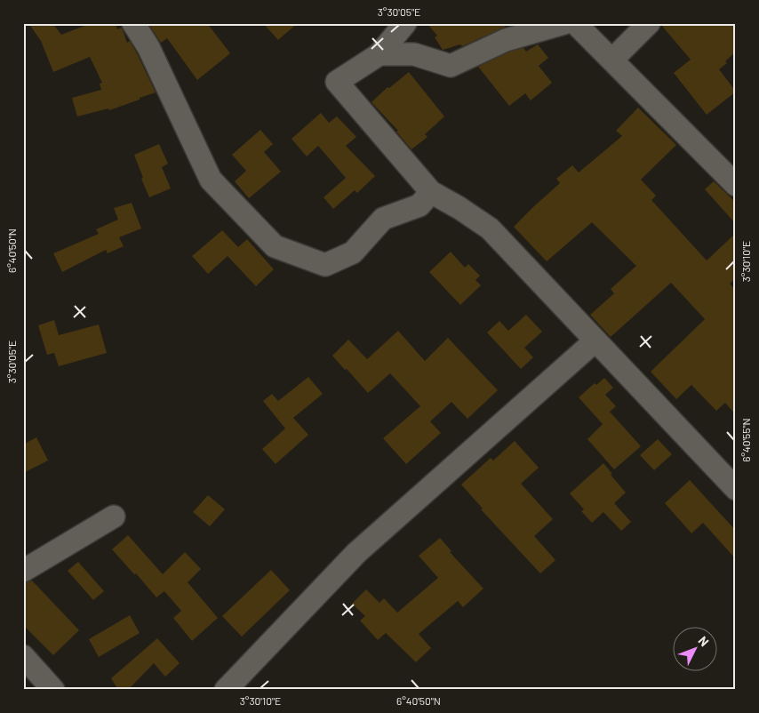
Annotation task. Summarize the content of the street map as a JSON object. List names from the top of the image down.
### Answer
{
  "north": "top right",
  "coordinates": [
    "3°30'05\"E",
    "6°40'50\"N",
    "3°30'10\"E",
    "6°40'55\"N"
  ]
}
